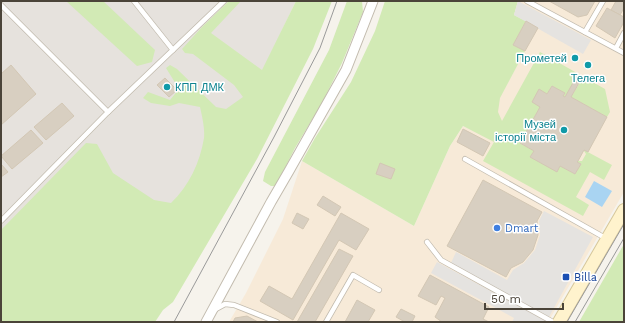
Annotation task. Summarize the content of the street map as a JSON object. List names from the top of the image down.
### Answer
{
  "places": {
    "other": [
      "Прометей",
      "Телега",
      "КПП ДМК",
      "Музей історії міста",
      "Dmart"
    ],
    "transit": ["Billa"]
  },
  "scale_bar": "50 m"
}
